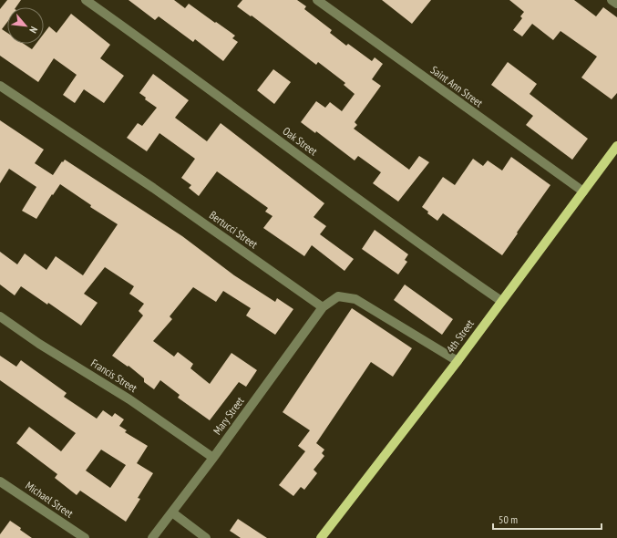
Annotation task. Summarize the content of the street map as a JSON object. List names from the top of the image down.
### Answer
{
  "streets": {
    "main road": ["4th Street"],
    "street": [
      "Saint Ann Street",
      "Oak Street",
      "Bertucci Street",
      "Francis Street",
      "Mary Street",
      "Michael Street"
    ]
  },
  "crossings": [
    ["Saint Ann Street", "4th Street"],
    ["Oak Street", "4th Street"],
    ["Bertucci Street", "Mary Street"],
    ["Francis Street", "Mary Street"]
  ],
  "scale_bar": "50 m",
  "north": "bottom right"
}
